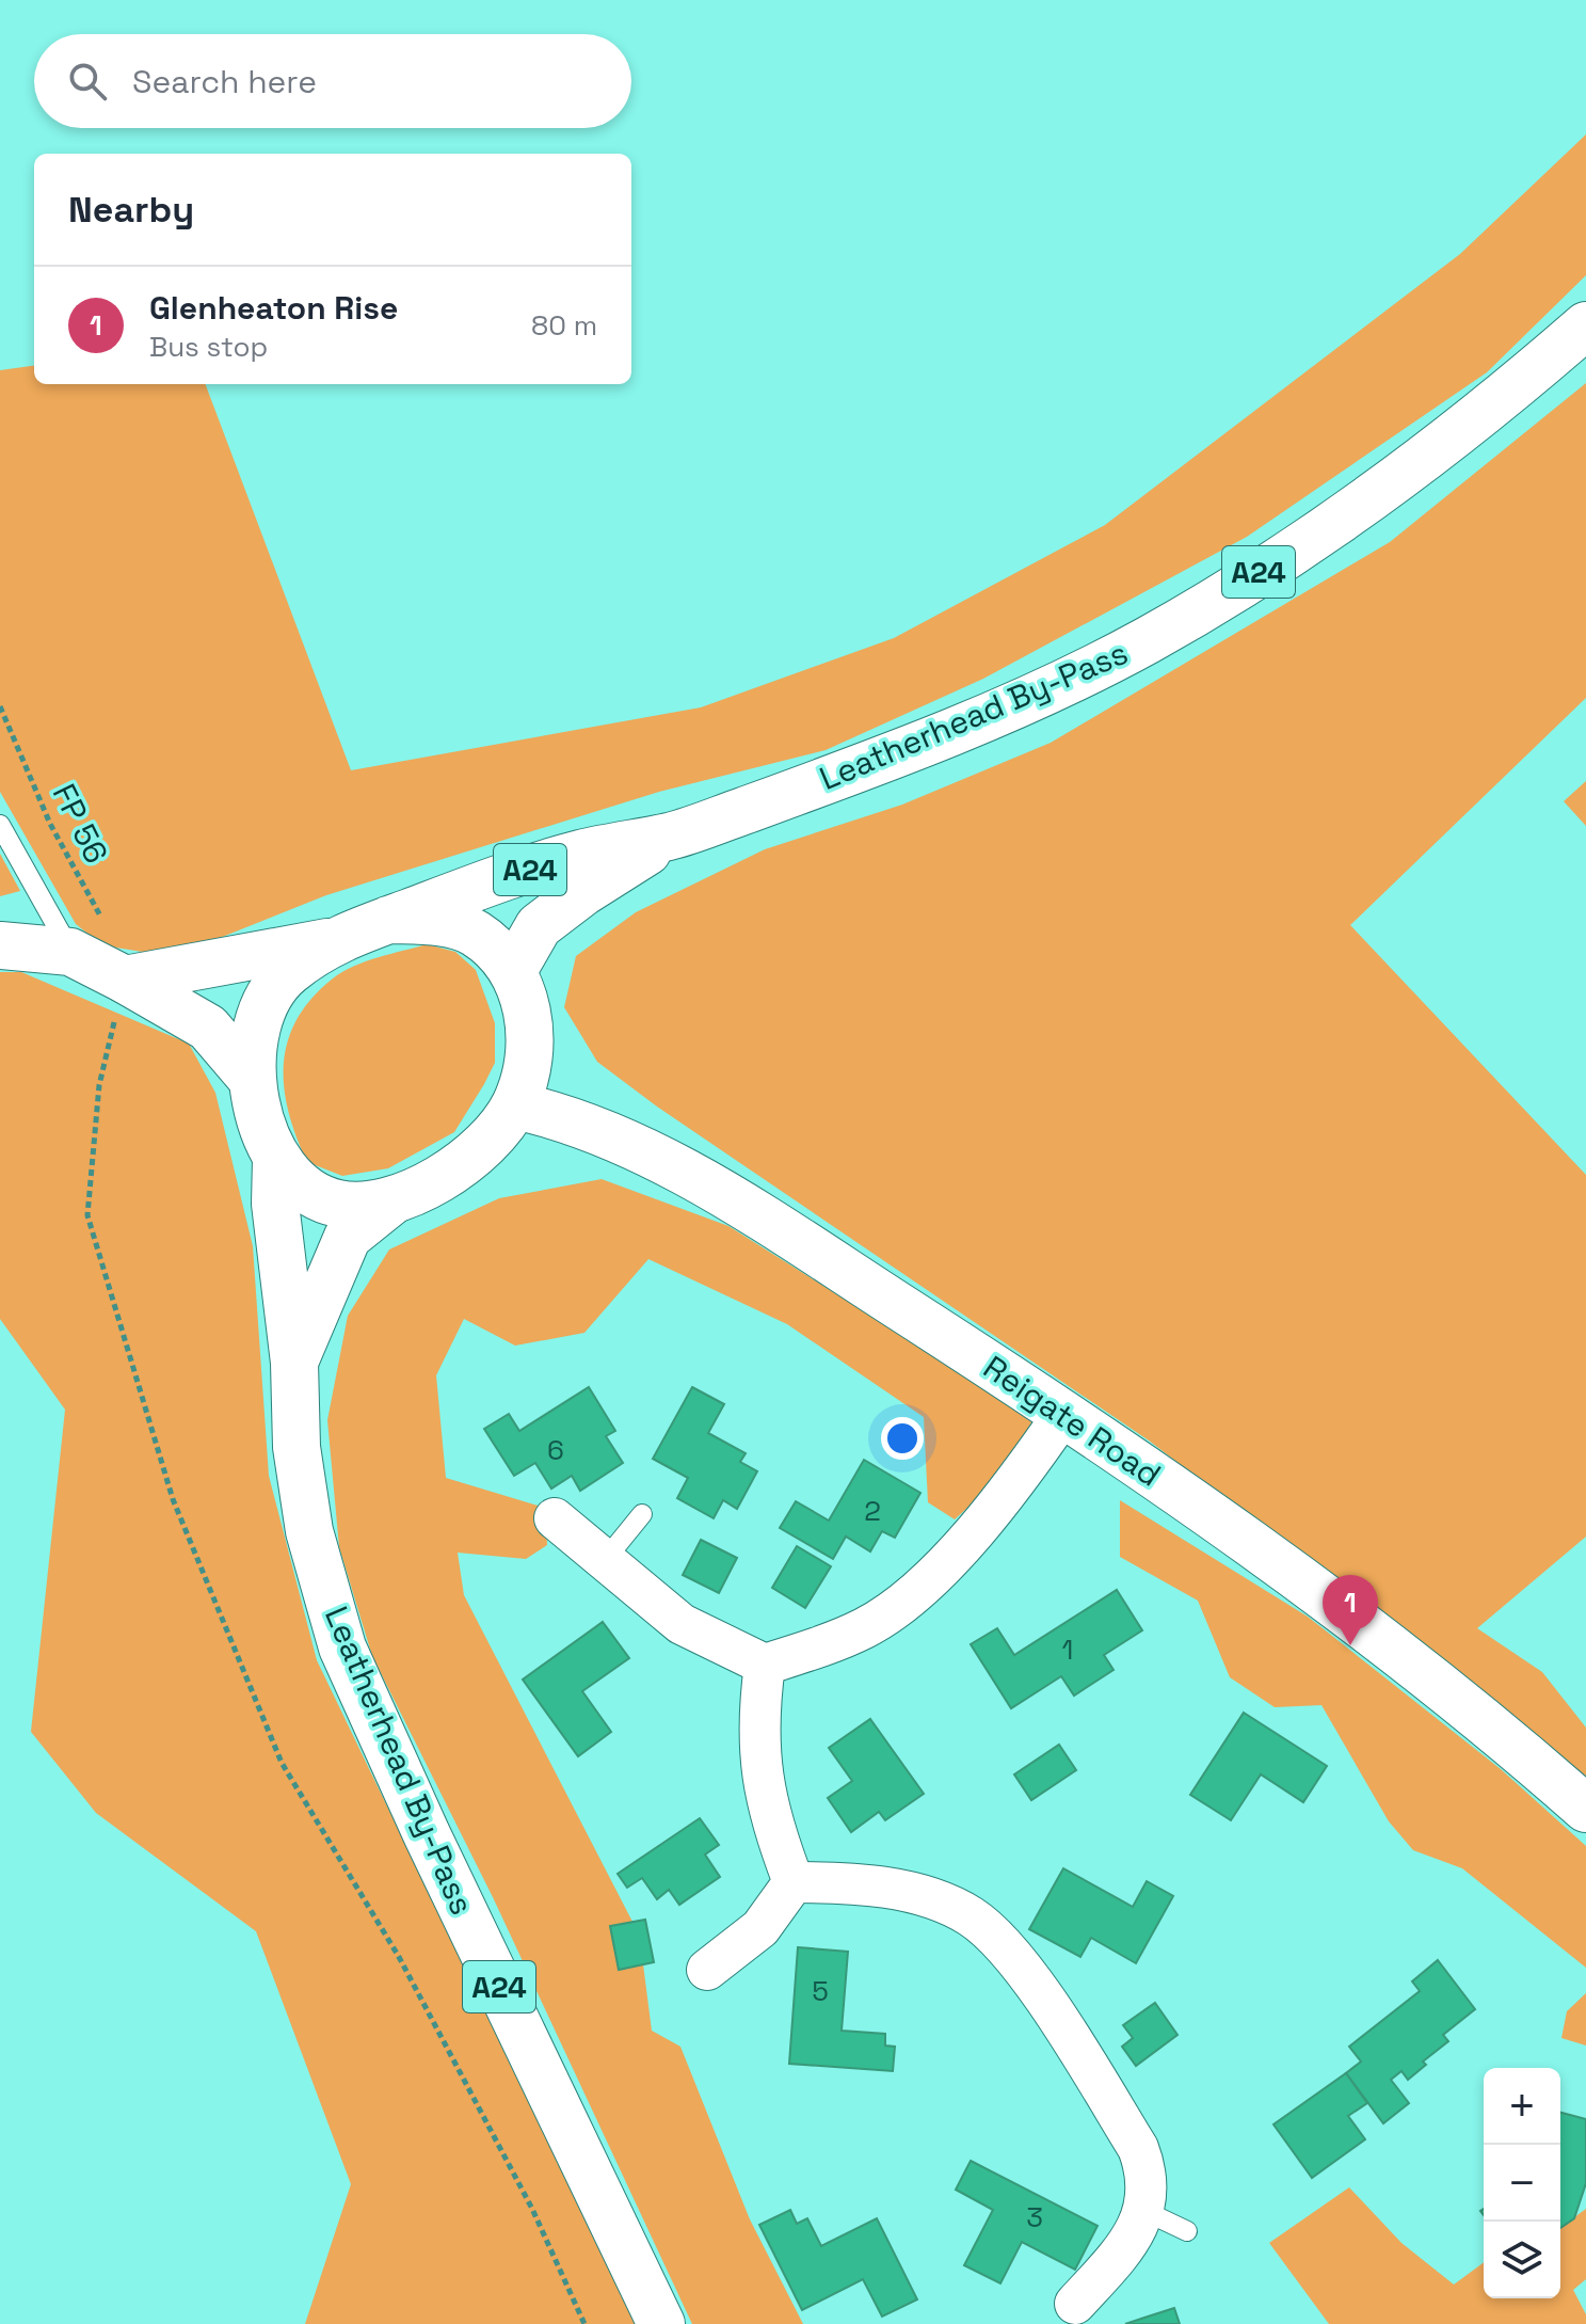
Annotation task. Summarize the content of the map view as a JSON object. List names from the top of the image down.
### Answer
{
  "streets": {
    "main road": ["A24", "Leatherhead By-Pass", "Reigate Road"],
    "path": ["FP 56"]
  },
  "crossings": [
    ["Leatherhead By-Pass", "Reigate Road"]
  ],
  "house_numbers": [
    "6",
    "2",
    "1",
    "5",
    "3"
  ],
  "page": {
    "search": "Search here",
    "heading": "Nearby",
    "list": [
      {
        "mark": "1",
        "name": "Glenheaton Rise",
        "note": "Bus stop",
        "value": "80 m"
      }
    ],
    "pins": "1",
    "map_buttons": ["+", "−"]
  }
}
